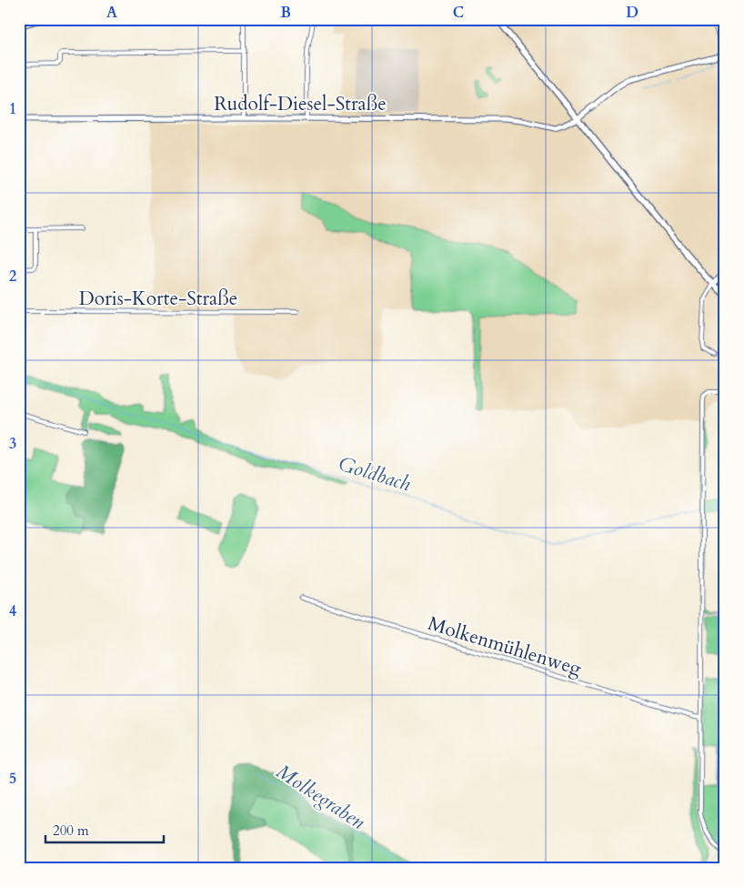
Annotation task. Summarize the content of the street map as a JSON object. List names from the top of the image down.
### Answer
{
  "streets": {
    "street": ["Rudolf-Diesel-Straße", "Doris-Korte-Straße", "Molkenmühlenweg"]
  },
  "water": ["Goldbach", "Molkegraben"],
  "scale_bar": "200 m",
  "grid": {
    "columns": [
      "A",
      "B",
      "C",
      "D"
    ],
    "rows": [
      "1",
      "2",
      "3",
      "4",
      "5"
    ]
  }
}
